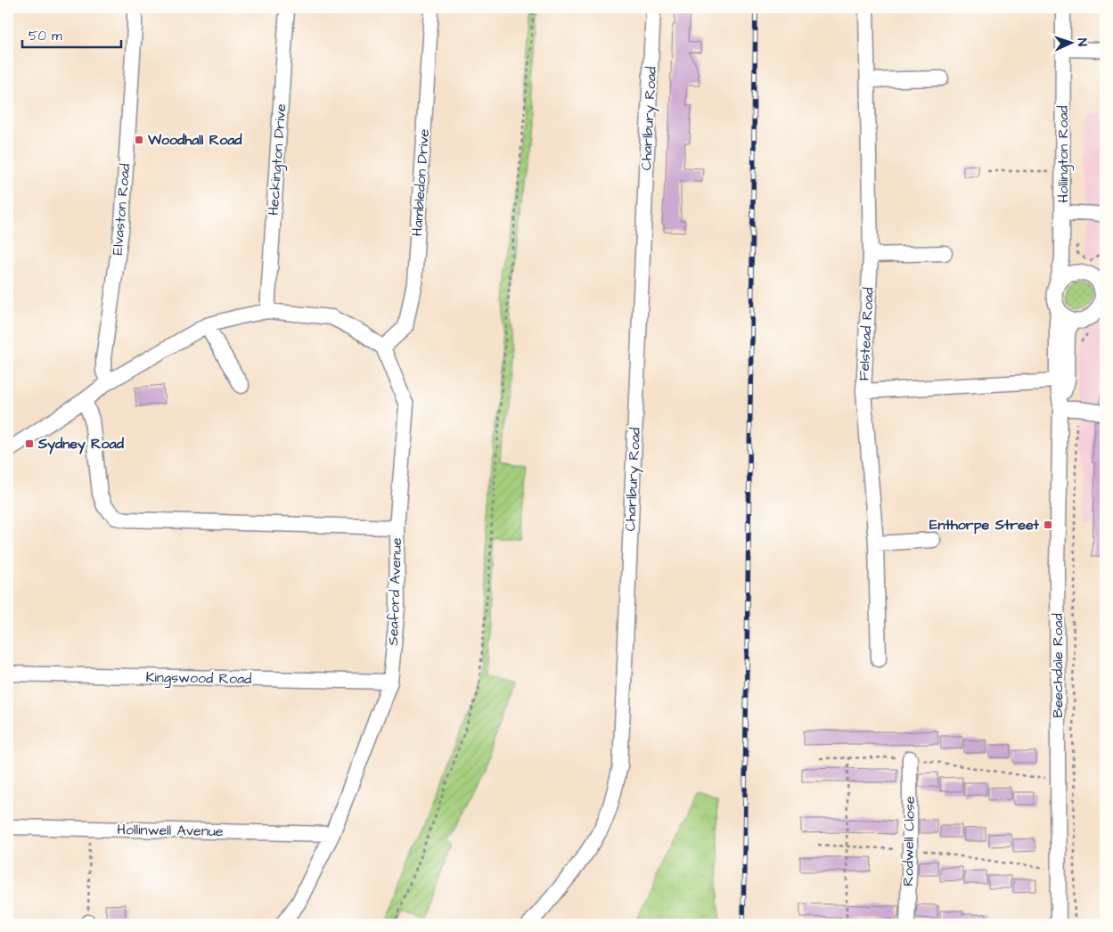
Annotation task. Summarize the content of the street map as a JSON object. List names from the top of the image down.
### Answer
{
  "streets": {
    "street": [
      "Charlbury Road",
      "Hollington Road",
      "Heckington Drive",
      "Hambledon Drive",
      "Elvaston Road",
      "Felstead Road",
      "Seaford Avenue",
      "Beechdale Road",
      "Kingswood Road",
      "Hollinwell Avenue",
      "Rodwell Close"
    ]
  },
  "crossings": [
    ["Hollington Road", "Beechdale Road"],
    ["Hambledon Drive", "Seaford Avenue"],
    ["Seaford Avenue", "Kingswood Road"],
    ["Seaford Avenue", "Hollinwell Avenue"]
  ],
  "places": {
    "transit": ["Woodhall Road", "Sydney Road", "Enthorpe Street"]
  },
  "scale_bar": "50 m",
  "north": "right"
}
